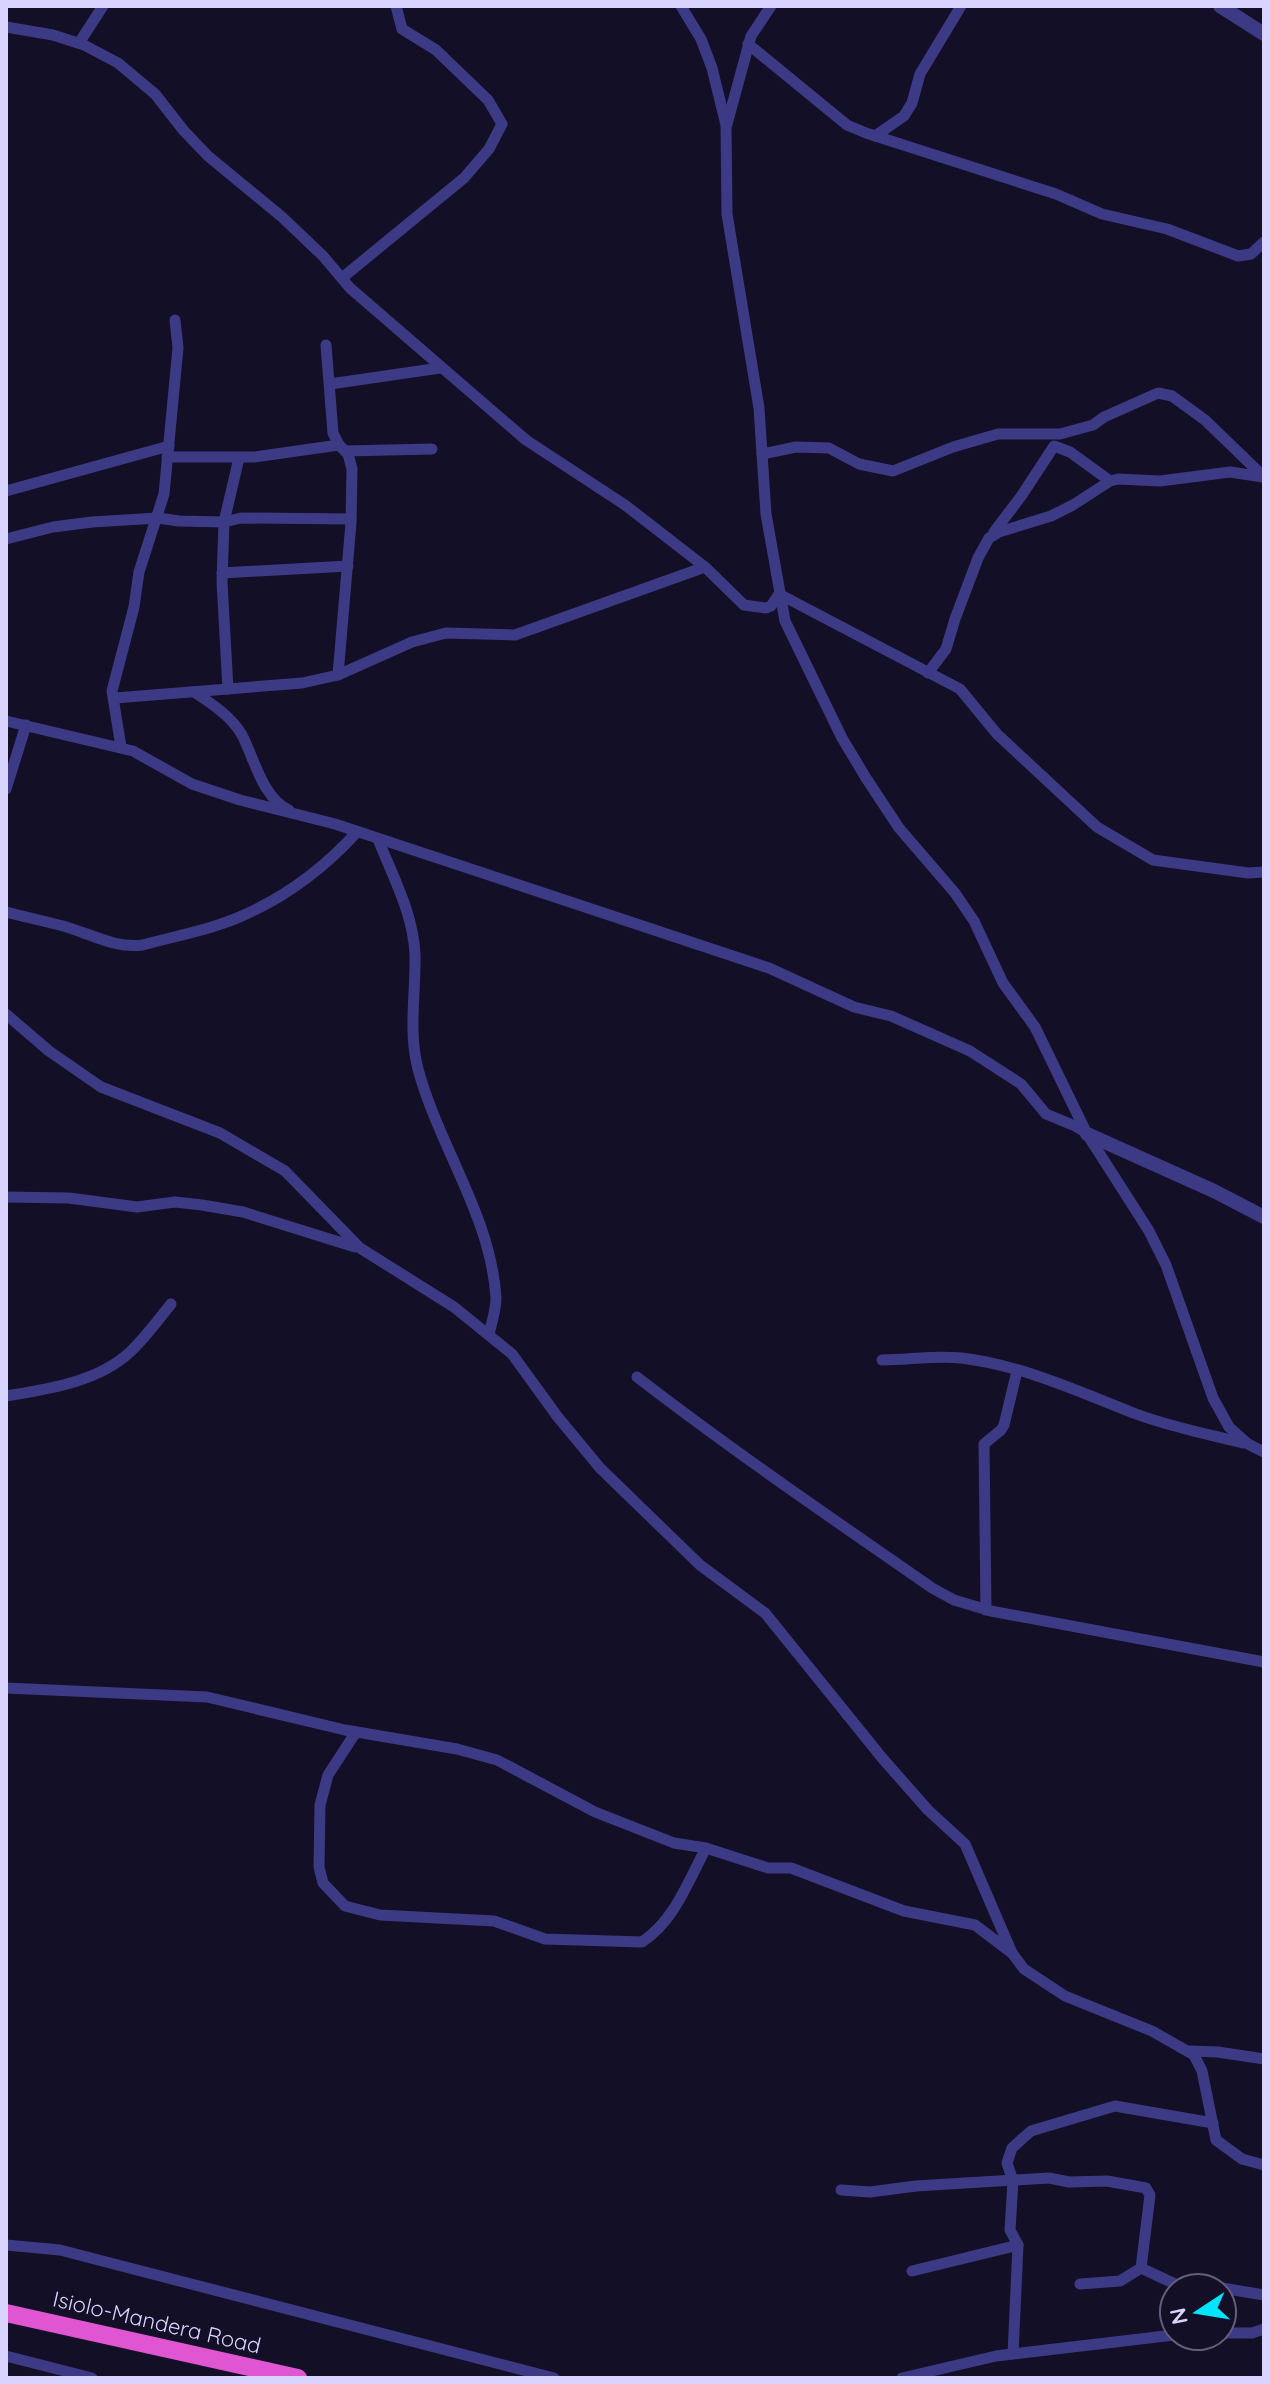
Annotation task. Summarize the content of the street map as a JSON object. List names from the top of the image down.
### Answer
{
  "streets": {
    "highway": ["Isiolo-Mandera Road"]
  },
  "north": "left"
}
